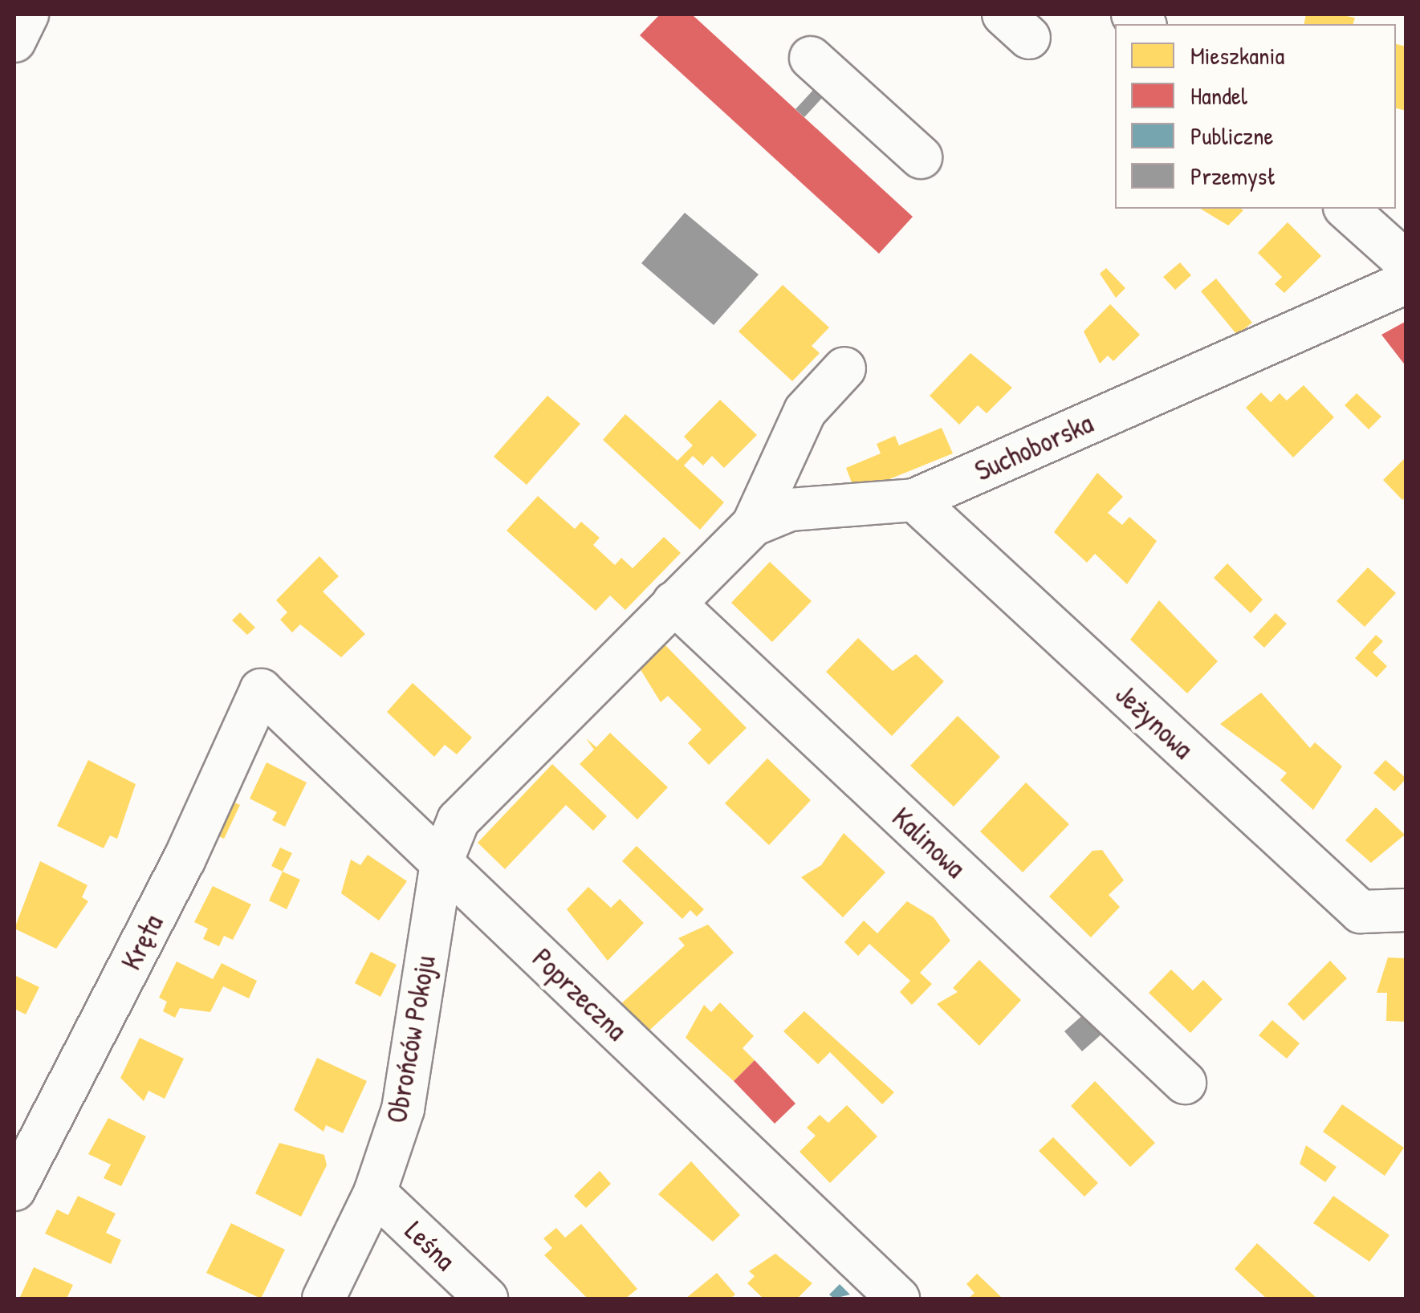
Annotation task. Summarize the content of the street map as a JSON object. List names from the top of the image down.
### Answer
{
  "streets": {
    "street": [
      "Suchoborska",
      "Jeżynowa",
      "Kalinowa",
      "Kręta",
      "Poprzeczna",
      "Obrońców Pokoju",
      "Leśna"
    ]
  },
  "crossings": [
    ["Suchoborska", "Jeżynowa"],
    ["Suchoborska", "Kalinowa"],
    ["Suchoborska", "Obrońców Pokoju"],
    ["Kalinowa", "Obrońców Pokoju"],
    ["Kręta", "Poprzeczna"],
    ["Poprzeczna", "Obrońców Pokoju"],
    ["Obrońców Pokoju", "Leśna"]
  ],
  "legend": [
    "Mieszkania",
    "Handel",
    "Publiczne",
    "Przemysł"
  ]
}
